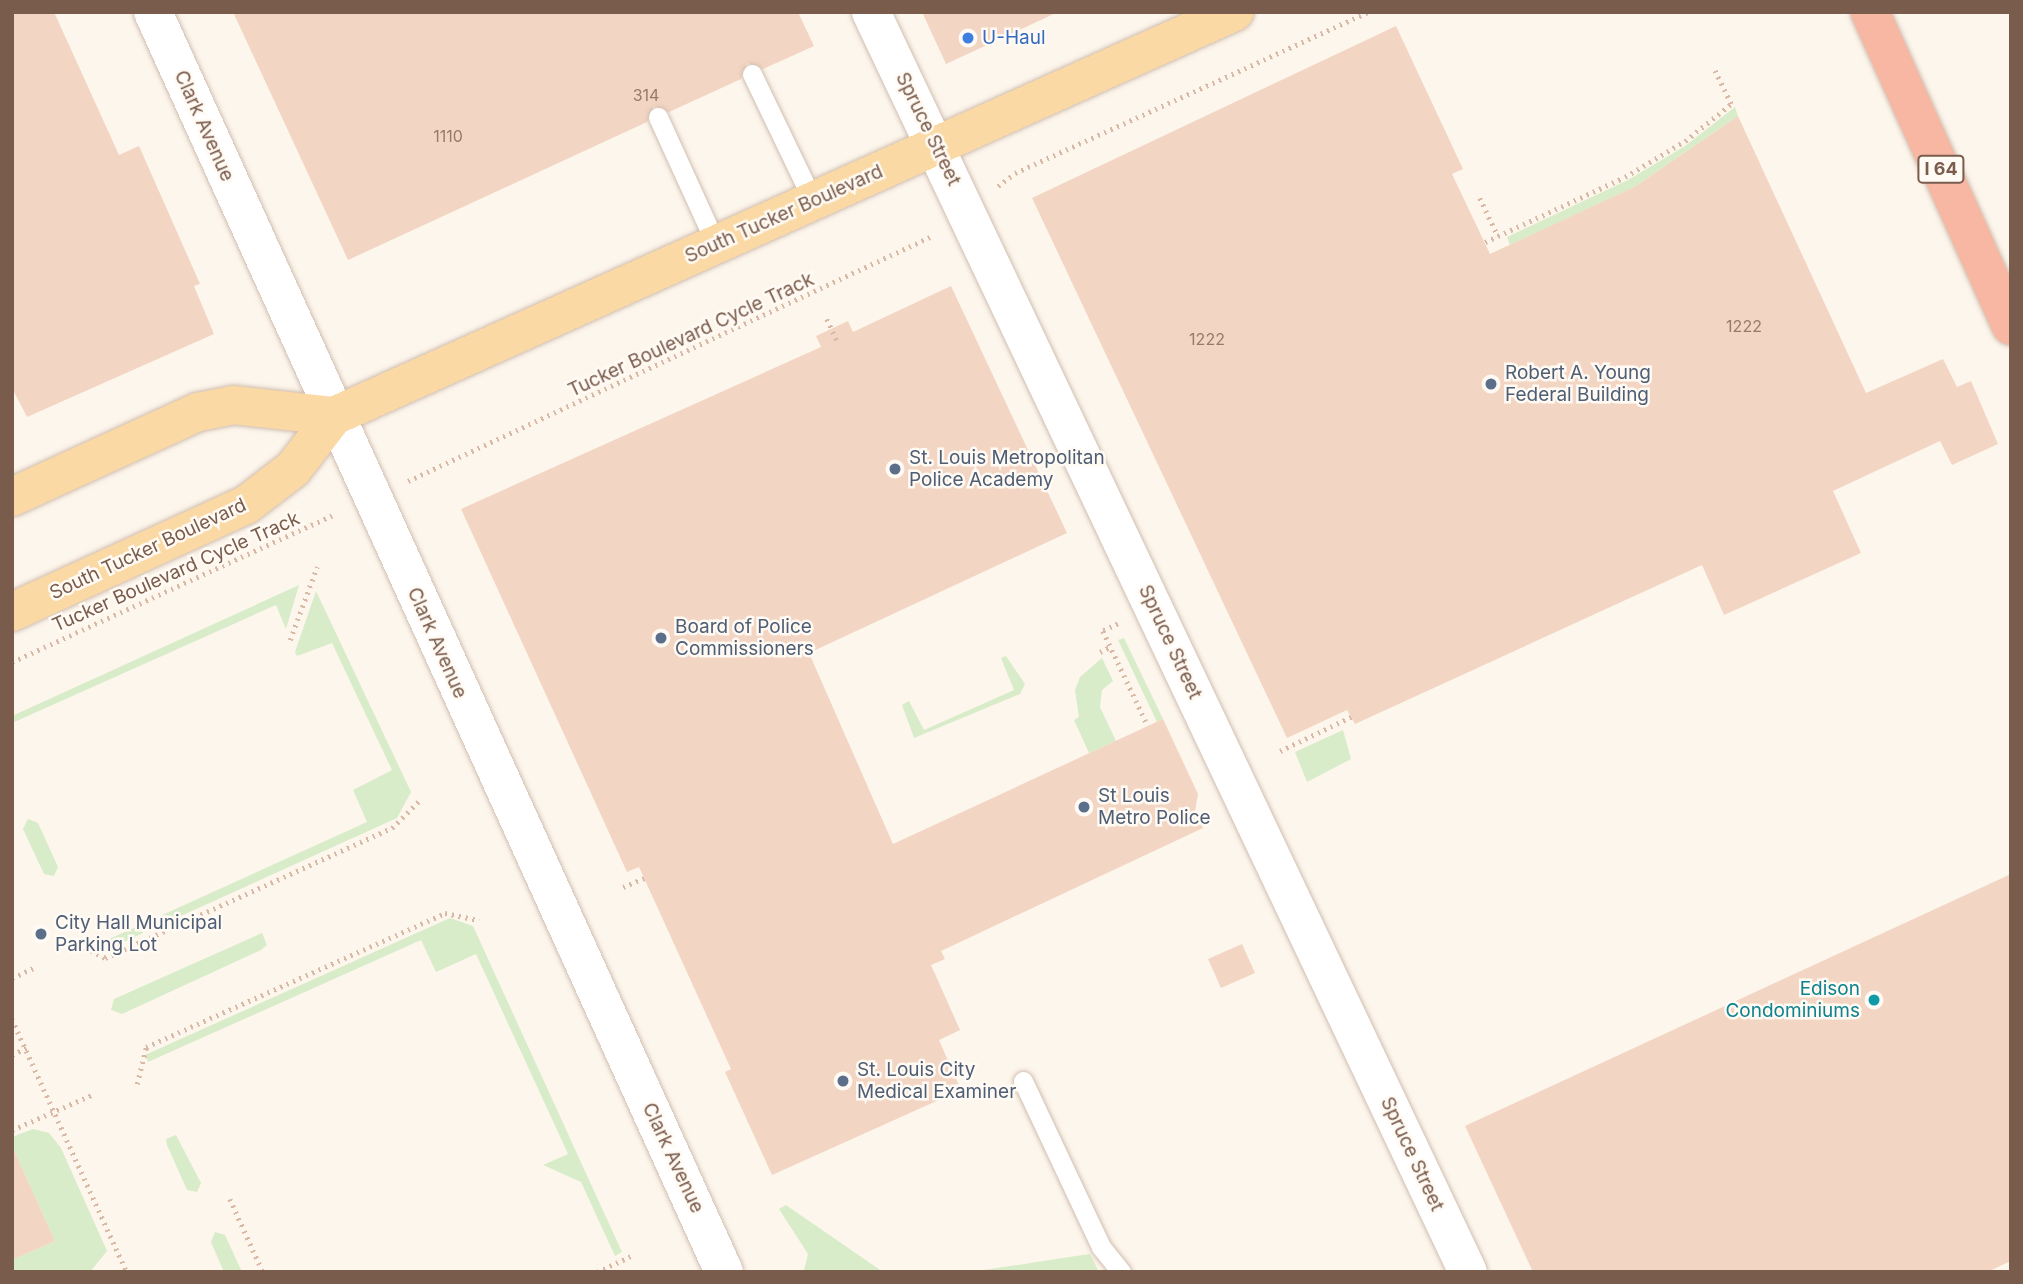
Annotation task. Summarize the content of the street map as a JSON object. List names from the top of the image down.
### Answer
{
  "streets": {
    "highway": ["I 64"],
    "main road": ["South Tucker Boulevard"],
    "street": ["Clark Avenue", "Spruce Street"],
    "path": ["Tucker Boulevard Cycle Track"]
  },
  "crossings": [
    ["Clark Avenue", "South Tucker Boulevard"],
    ["Clark Avenue", "Tucker Boulevard Cycle Track"],
    ["Spruce Street", "South Tucker Boulevard"],
    ["Spruce Street", "Tucker Boulevard Cycle Track"]
  ],
  "places": [
    "U-Haul",
    "Robert A. Young Federal Building",
    "St. Louis Metropolitan Police Academy",
    "Board of Police Commissioners",
    "St Louis Metro Police",
    "City Hall Municipal Parking Lot",
    "Edison Condominiums",
    "St. Louis City Medical Examiner"
  ],
  "house_numbers": [
    "314",
    "1110",
    "1222",
    "1222"
  ]
}
